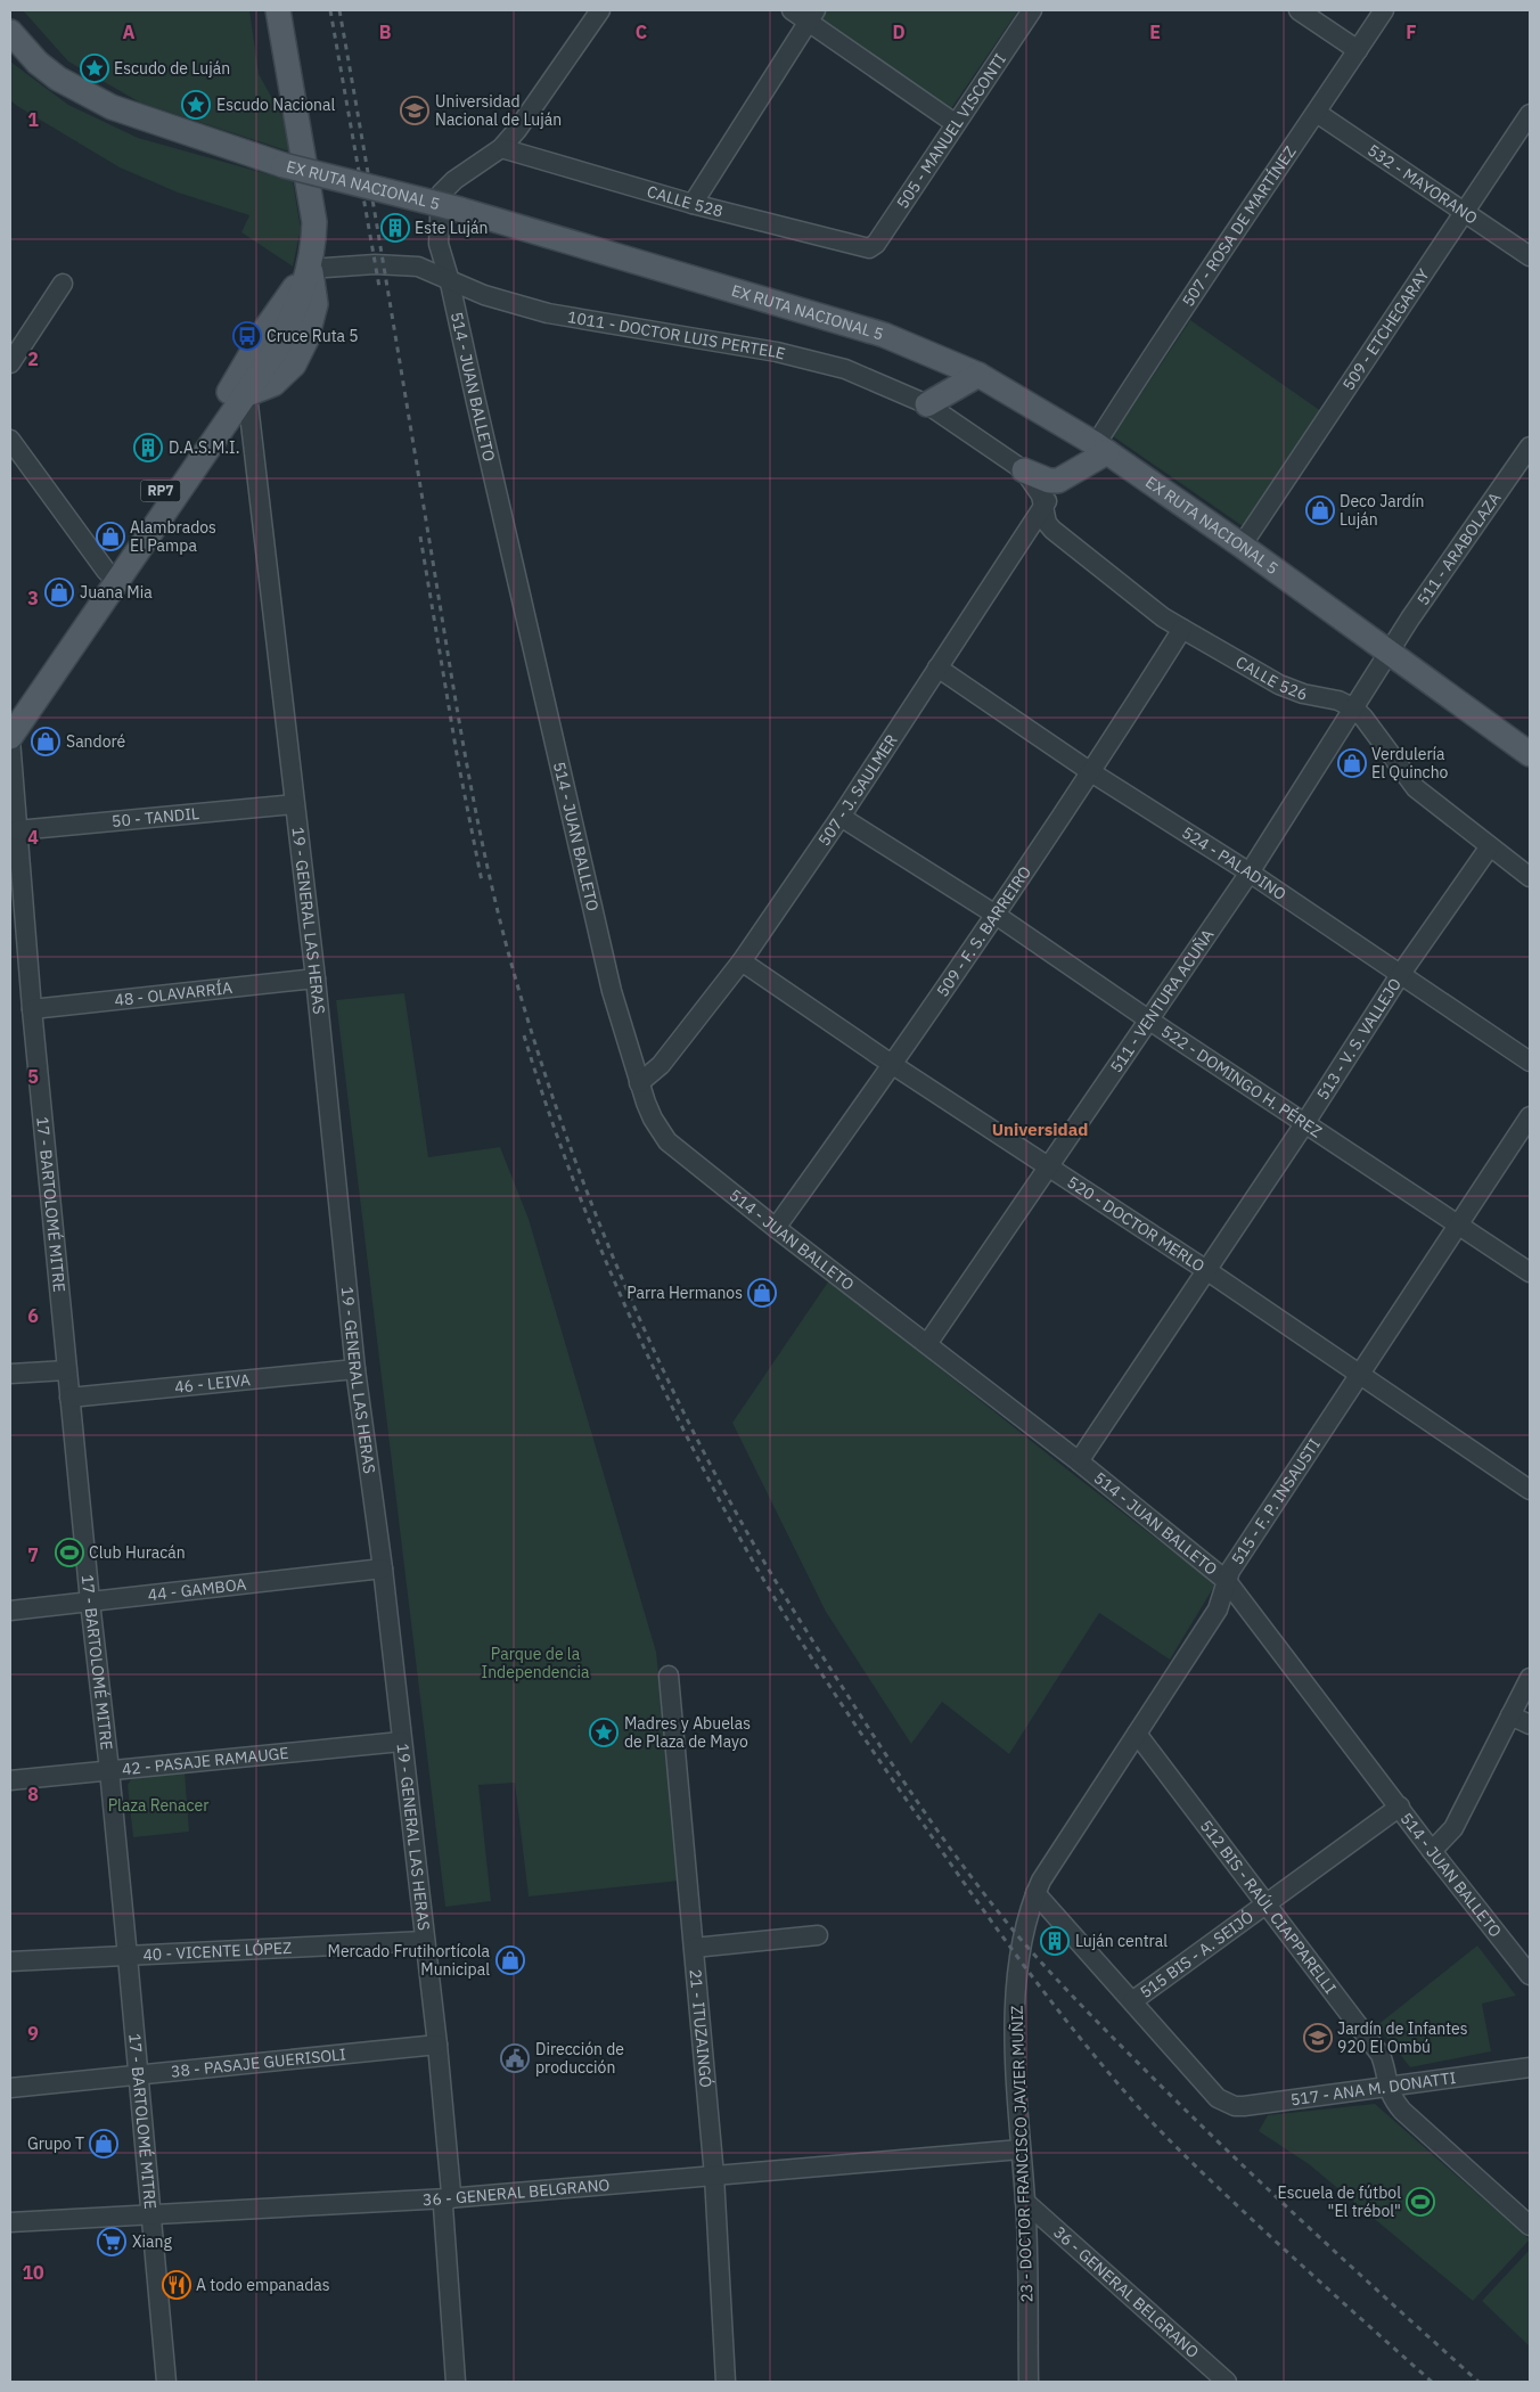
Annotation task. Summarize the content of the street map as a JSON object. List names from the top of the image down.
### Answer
{
  "streets": {
    "main road": ["EX RUTA NACIONAL 5", "RP7"],
    "street": [
      "505 - MANUEL VISCONTI",
      "532 - MAYORANO",
      "CALLE 528",
      "507 - ROSA DE MARTÍNEZ",
      "509 - ETCHEGARAY",
      "1011 - DOCTOR LUIS PERTELE",
      "514 - JUAN BALLETO",
      "511 - ARABOLAZA",
      "CALLE 526",
      "507 - J. SAULMER",
      "50 - TANDIL",
      "524 - PALADINO",
      "19 - GENERAL LAS HERAS",
      "509 - F. S. BARREIRO",
      "48 - OLAVARRÍA",
      "511 - VENTURA ACUÑA",
      "513 - V. S. VALLEJO",
      "522 - DOMINGO H. PÉREZ",
      "17 - BARTOLOMÉ MITRE",
      "520 - DOCTOR MERLO",
      "46 - LEIVA",
      "515 - F. P. INSAUSTI",
      "44 - GAMBOA",
      "42 - PASAJE RAMAUGE",
      "512 BIS - RAÚL CIAPPARELLI",
      "40 - VICENTE LÓPEZ",
      "515 BIS - A. SEIJÓ",
      "21 - ITUZAINGÓ",
      "38 - PASAJE GUERISOLI",
      "517 - ANA M. DONATTI",
      "23 - DOCTOR FRANCISCO JAVIER MUÑIZ",
      "36 - GENERAL BELGRANO"
    ]
  },
  "crossings": [
    ["505 - MANUEL VISCONTI", "CALLE 528"],
    ["EX RUTA NACIONAL 5", "507 - ROSA DE MARTÍNEZ"],
    ["EX RUTA NACIONAL 5", "509 - ETCHEGARAY"],
    ["EX RUTA NACIONAL 5", "511 - ARABOLAZA"],
    ["EX RUTA NACIONAL 5", "511 - VENTURA ACUÑA"],
    ["532 - MAYORANO", "507 - ROSA DE MARTÍNEZ"],
    ["532 - MAYORANO", "509 - ETCHEGARAY"],
    ["CALLE 528", "514 - JUAN BALLETO"],
    ["1011 - DOCTOR LUIS PERTELE", "514 - JUAN BALLETO"],
    ["1011 - DOCTOR LUIS PERTELE", "RP7"],
    ["1011 - DOCTOR LUIS PERTELE", "CALLE 526"],
    ["514 - JUAN BALLETO", "507 - J. SAULMER"],
    ["514 - JUAN BALLETO", "509 - F. S. BARREIRO"],
    ["514 - JUAN BALLETO", "511 - VENTURA ACUÑA"],
    ["514 - JUAN BALLETO", "513 - V. S. VALLEJO"],
    ["514 - JUAN BALLETO", "515 - F. P. INSAUSTI"],
    ["514 - JUAN BALLETO", "515 BIS - A. SEIJÓ"],
    ["RP7", "19 - GENERAL LAS HERAS"],
    ["RP7", "17 - BARTOLOMÉ MITRE"],
    ["511 - ARABOLAZA", "511 - VENTURA ACUÑA"],
    ["CALLE 526", "507 - J. SAULMER"],
    ["CALLE 526", "509 - F. S. BARREIRO"],
    ["CALLE 526", "511 - VENTURA ACUÑA"],
    ["CALLE 526", "513 - V. S. VALLEJO"],
    ["507 - J. SAULMER", "524 - PALADINO"],
    ["507 - J. SAULMER", "522 - DOMINGO H. PÉREZ"],
    ["507 - J. SAULMER", "520 - DOCTOR MERLO"],
    ["50 - TANDIL", "19 - GENERAL LAS HERAS"],
    ["50 - TANDIL", "17 - BARTOLOMÉ MITRE"],
    ["524 - PALADINO", "509 - F. S. BARREIRO"],
    ["524 - PALADINO", "511 - VENTURA ACUÑA"],
    ["524 - PALADINO", "513 - V. S. VALLEJO"],
    ["19 - GENERAL LAS HERAS", "48 - OLAVARRÍA"],
    ["19 - GENERAL LAS HERAS", "46 - LEIVA"],
    ["19 - GENERAL LAS HERAS", "44 - GAMBOA"],
    ["19 - GENERAL LAS HERAS", "42 - PASAJE RAMAUGE"],
    ["19 - GENERAL LAS HERAS", "40 - VICENTE LÓPEZ"],
    ["19 - GENERAL LAS HERAS", "38 - PASAJE GUERISOLI"],
    ["19 - GENERAL LAS HERAS", "36 - GENERAL BELGRANO"],
    ["509 - F. S. BARREIRO", "522 - DOMINGO H. PÉREZ"],
    ["509 - F. S. BARREIRO", "520 - DOCTOR MERLO"],
    ["48 - OLAVARRÍA", "17 - BARTOLOMÉ MITRE"],
    ["511 - VENTURA ACUÑA", "522 - DOMINGO H. PÉREZ"],
    ["511 - VENTURA ACUÑA", "520 - DOCTOR MERLO"],
    ["513 - V. S. VALLEJO", "522 - DOMINGO H. PÉREZ"],
    ["513 - V. S. VALLEJO", "520 - DOCTOR MERLO"],
    ["522 - DOMINGO H. PÉREZ", "515 - F. P. INSAUSTI"],
    ["17 - BARTOLOMÉ MITRE", "46 - LEIVA"],
    ["17 - BARTOLOMÉ MITRE", "44 - GAMBOA"],
    ["17 - BARTOLOMÉ MITRE", "42 - PASAJE RAMAUGE"],
    ["17 - BARTOLOMÉ MITRE", "40 - VICENTE LÓPEZ"],
    ["17 - BARTOLOMÉ MITRE", "38 - PASAJE GUERISOLI"],
    ["17 - BARTOLOMÉ MITRE", "36 - GENERAL BELGRANO"],
    ["520 - DOCTOR MERLO", "515 - F. P. INSAUSTI"],
    ["515 - F. P. INSAUSTI", "512 BIS - RAÚL CIAPPARELLI"],
    ["515 - F. P. INSAUSTI", "23 - DOCTOR FRANCISCO JAVIER MUÑIZ"],
    ["512 BIS - RAÚL CIAPPARELLI", "515 BIS - A. SEIJÓ"],
    ["512 BIS - RAÚL CIAPPARELLI", "517 - ANA M. DONATTI"],
    ["515 BIS - A. SEIJÓ", "517 - ANA M. DONATTI"],
    ["21 - ITUZAINGÓ", "36 - GENERAL BELGRANO"],
    ["23 - DOCTOR FRANCISCO JAVIER MUÑIZ", "36 - GENERAL BELGRANO"]
  ],
  "districts": ["Universidad"],
  "parks": ["Parque de la Independencia", "Plaza Renacer"],
  "places": {
    "place": ["Escudo de Luján", "Escudo Nacional", "Madres y Abuelas de Plaza de Mayo"],
    "school or university": ["Universidad Nacional de Luján", "Jardín de Infantes 920 El Ombú"],
    "building": ["Este Luján", "D.A.S.M.I.", "Luján central"],
    "bus stop": ["Cruce Ruta 5"],
    "shop": [
      "Deco Jardín Luján",
      "Alambrados El Pampa",
      "Juana Mia",
      "Sandoré",
      "Verdulería El Quincho",
      "Parra Hermanos",
      "Mercado Frutihortícola Municipal",
      "Grupo T"
    ],
    "sports": ["Club Huracán", "Escuela de fútbol \"El trébol\""],
    "public building": ["Dirección de producción"],
    "supermarket": ["Xiang"],
    "restaurant": ["A todo empanadas"]
  },
  "grid": {
    "columns": [
      "A",
      "B",
      "C",
      "D",
      "E",
      "F"
    ],
    "rows": [
      "1",
      "2",
      "3",
      "4",
      "5",
      "6",
      "7",
      "8",
      "9",
      "10"
    ]
  }
}
